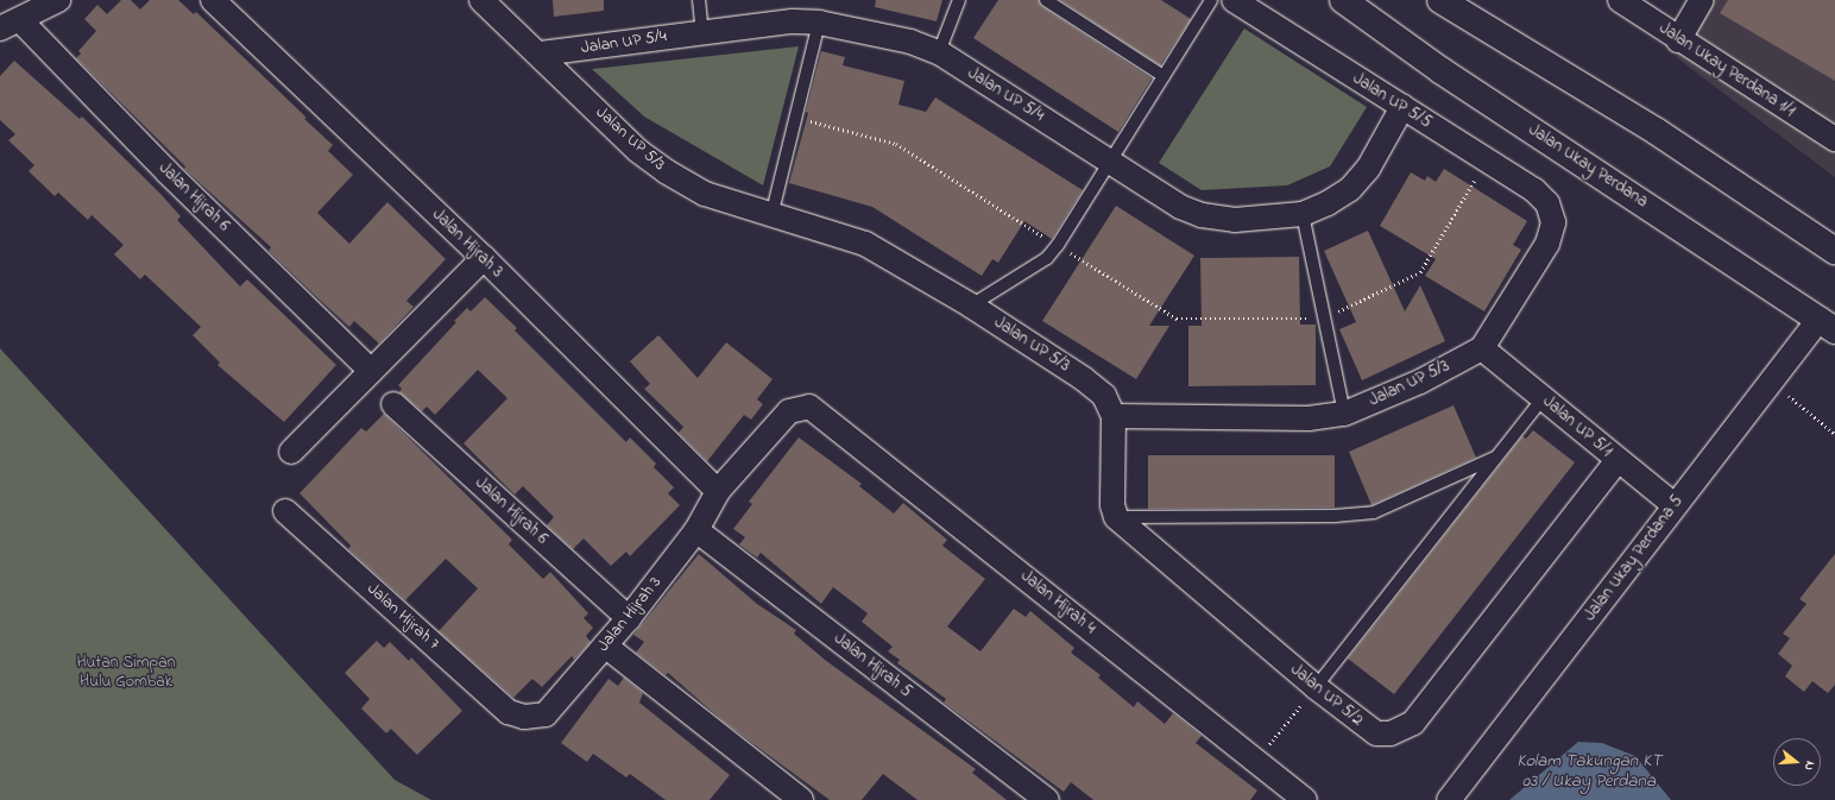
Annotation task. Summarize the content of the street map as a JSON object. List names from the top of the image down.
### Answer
{
  "streets": {
    "street": [
      "Jalan UP 5/4",
      "Jalan Ukay Perdana 1/1",
      "Jalan UP 5/5",
      "Jalan UP 5/3",
      "Jalan Ukay Perdana",
      "Jalan Hijrah 6",
      "Jalan Hijrah 3",
      "Jalan UP 5/1",
      "Jalan Ukay Perdana 5",
      "Jalan Hijrah 4",
      "Jalan Hijrah 7",
      "Jalan Hijrah 5",
      "Jalan UP 5/2"
    ]
  },
  "crossings": [
    ["Jalan UP 5/4", "Jalan UP 5/5"],
    ["Jalan UP 5/4", "Jalan UP 5/3"],
    ["Jalan UP 5/5", "Jalan UP 5/3"],
    ["Jalan UP 5/3", "Jalan UP 5/1"],
    ["Jalan Ukay Perdana", "Jalan Ukay Perdana 5"],
    ["Jalan Hijrah 6", "Jalan Hijrah 3"],
    ["Jalan Hijrah 3", "Jalan Hijrah 4"],
    ["Jalan Hijrah 3", "Jalan Hijrah 7"],
    ["Jalan Hijrah 3", "Jalan Hijrah 5"],
    ["Jalan UP 5/1", "Jalan Ukay Perdana 5"],
    ["Jalan UP 5/1", "Jalan UP 5/2"]
  ],
  "water": ["Kolam Takungan KT 03 / Ukay Perdana"],
  "parks": ["Hutan Simpan Hulu Gombak"],
  "north": "right"
}
